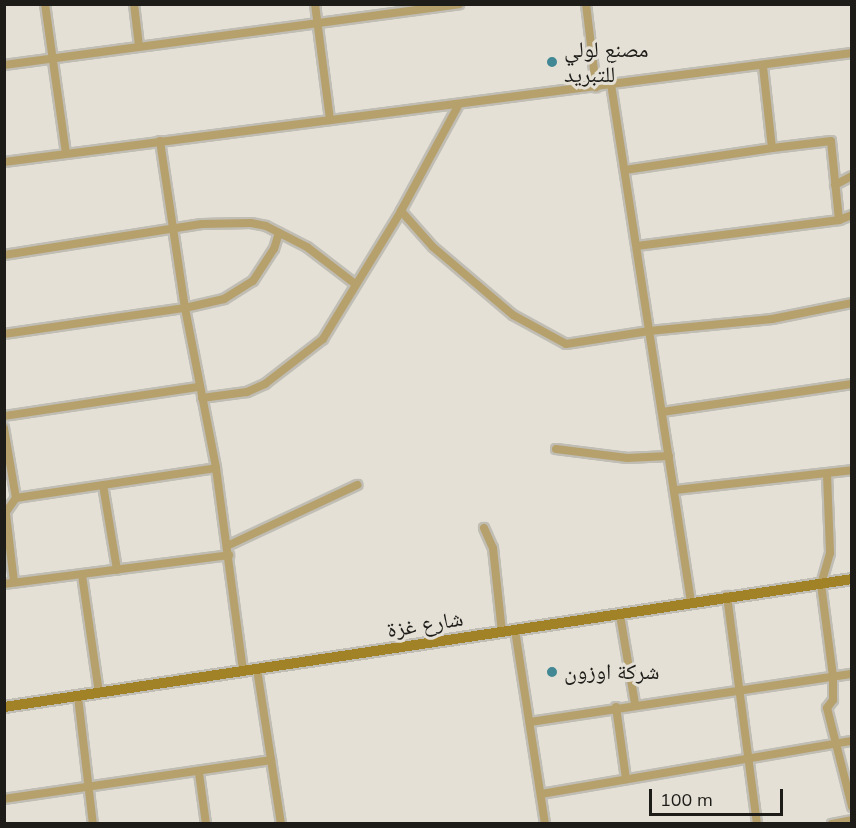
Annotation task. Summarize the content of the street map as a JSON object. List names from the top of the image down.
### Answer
{
  "streets": {
    "main road": ["شارع غزة"]
  },
  "places": ["مصنع لولي للتبريد", "شركة اوزون"],
  "scale_bar": "100 m"
}
